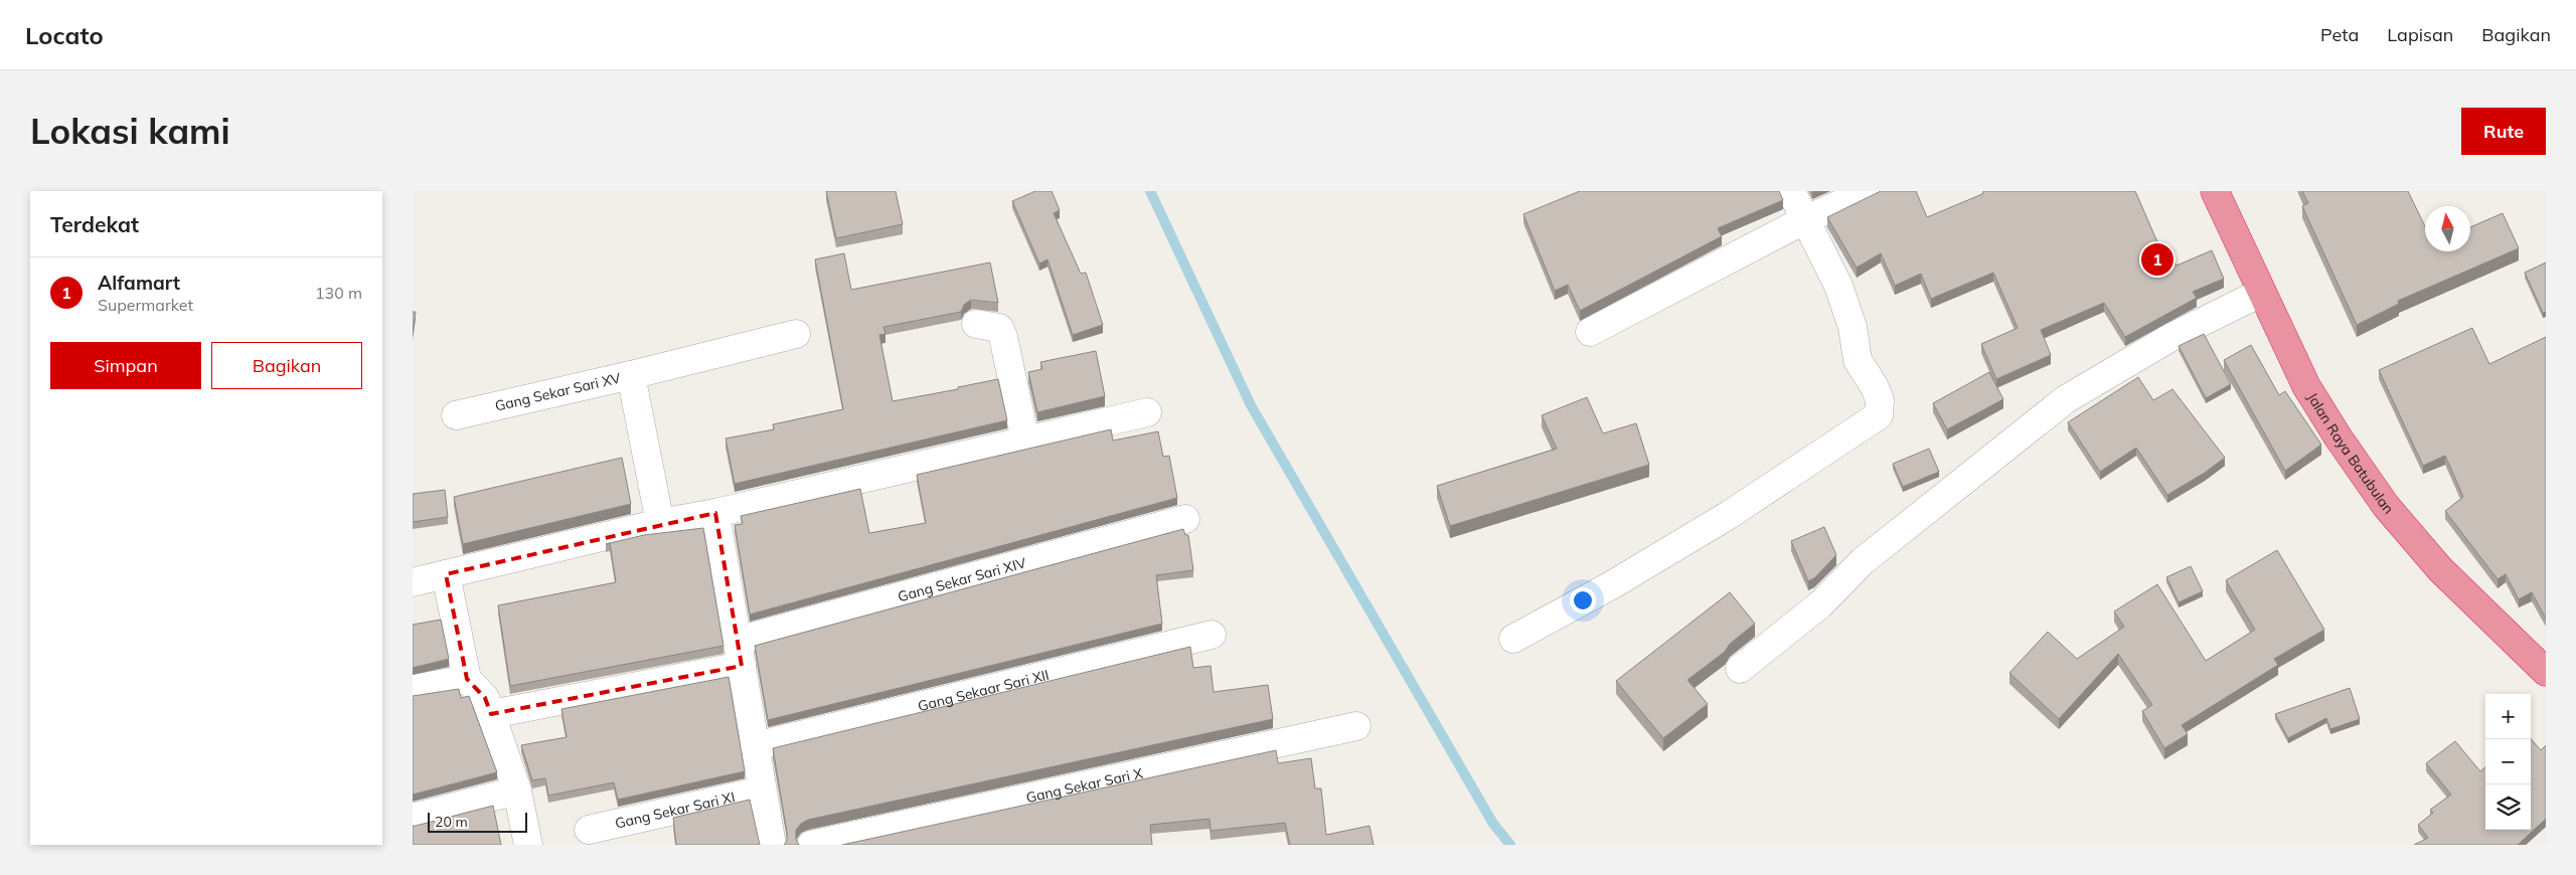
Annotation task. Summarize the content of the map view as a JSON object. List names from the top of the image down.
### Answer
{
  "streets": {
    "highway": ["Jalan Raya Batubulan"],
    "street": [
      "Gang Sekar Sari XV",
      "Gang Sekar Sari XIV",
      "Gang Sekaar Sari XII",
      "Gang Sekar Sari X",
      "Gang Sekar Sari XI"
    ]
  },
  "scale_bar": "20 m",
  "north": "top",
  "page": {
    "header": "Locato",
    "nav": ["Peta", "Lapisan", "Bagikan"],
    "buttons": [
      "Rute",
      ["Simpan", "Bagikan"]
    ],
    "title": "Lokasi kami",
    "heading": "Terdekat",
    "pins": "1",
    "list": [
      {
        "mark": "1",
        "name": "Alfamart",
        "note": "Supermarket",
        "value": "130 m"
      }
    ],
    "map_buttons": ["+", "−"],
    "scale": "20 m"
  }
}
